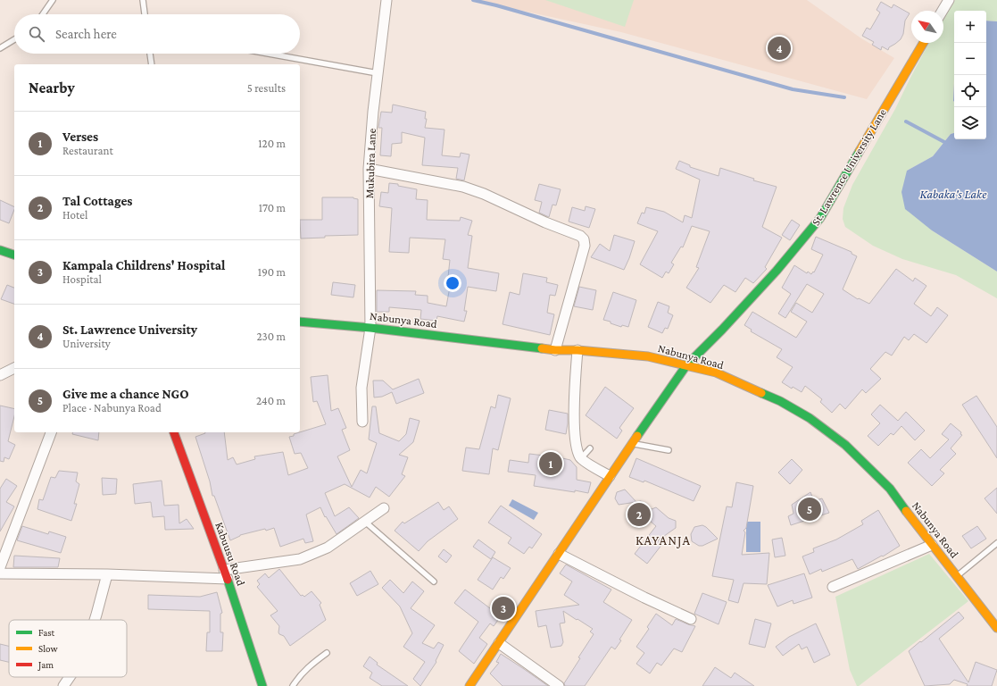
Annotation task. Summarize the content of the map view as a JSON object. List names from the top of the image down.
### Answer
{
  "streets": {
    "street": [
      "Mukubira Lane",
      "St. Lawrence University Lane",
      "Nabunya Road",
      "Kabuusu Road"
    ]
  },
  "crossings": [
    ["Mukubira Lane", "Nabunya Road"],
    ["St. Lawrence University Lane", "Nabunya Road"]
  ],
  "districts": ["KAYANJA"],
  "water": ["Kabaka's Lake"],
  "legend": ["Fast", "Slow", "Jam"],
  "north": "top left",
  "page": {
    "map_buttons": ["+", "−"],
    "search": "Search here",
    "pins": [
      "4",
      "1",
      "5",
      "2",
      "3"
    ],
    "heading": ["Nearby", "5 results"],
    "list": [
      {
        "mark": "1",
        "name": "Verses",
        "note": "Restaurant",
        "value": "120 m"
      },
      {
        "mark": "2",
        "name": "Tal Cottages",
        "note": "Hotel",
        "value": "170 m"
      },
      {
        "mark": "3",
        "name": "Kampala Childrens' Hospital",
        "note": "Hospital",
        "value": "190 m"
      },
      {
        "mark": "4",
        "name": "St. Lawrence University",
        "note": "University",
        "value": "230 m"
      },
      {
        "mark": "5",
        "name": "Give me a chance NGO",
        "note": "Place · Nabunya Road",
        "value": "240 m"
      }
    ]
  }
}
